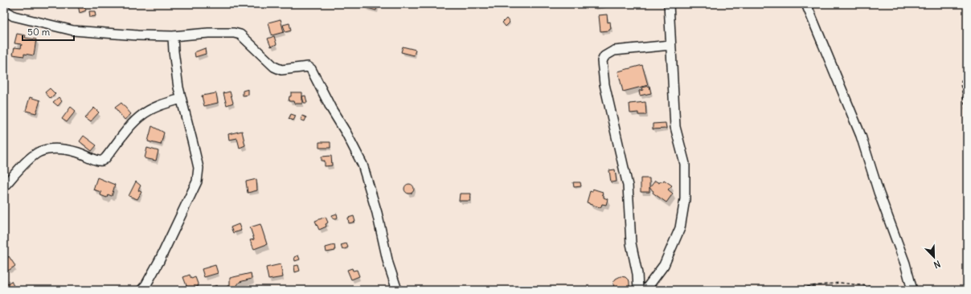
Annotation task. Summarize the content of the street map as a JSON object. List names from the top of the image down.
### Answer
{
  "scale_bar": "50 m",
  "north": "bottom right"
}
